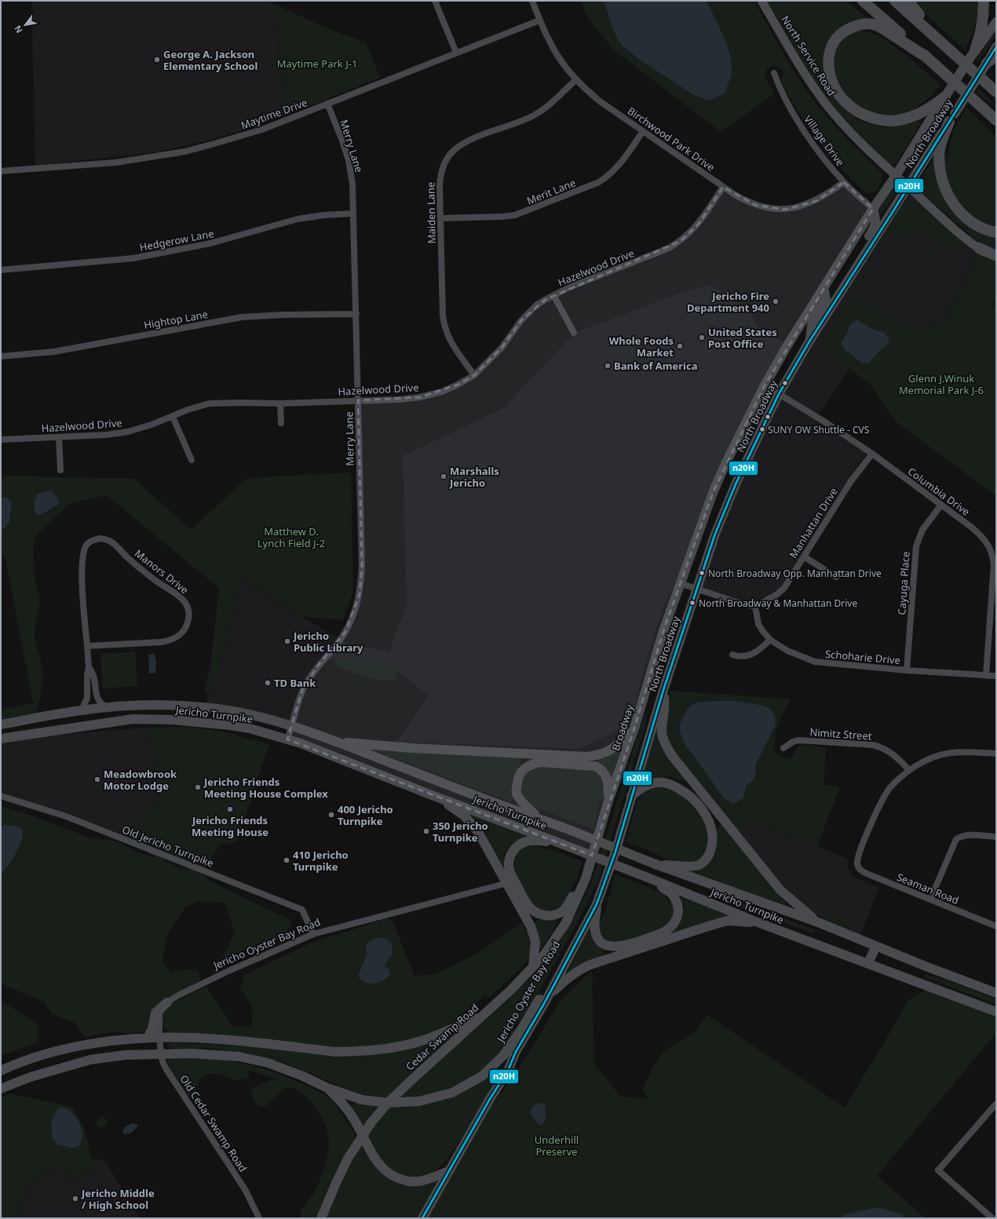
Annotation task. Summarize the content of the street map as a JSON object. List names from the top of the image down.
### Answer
{
  "streets": {
    "main road": [
      "North Service Road",
      "North Broadway",
      "Jericho Turnpike",
      "Broadway",
      "Jericho Oyster Bay Road",
      "Cedar Swamp Road"
    ],
    "street": [
      "Maytime Drive",
      "Birchwood Park Drive",
      "Village Drive",
      "Merry Lane",
      "Merit Lane",
      "Maiden Lane",
      "Hedgerow Lane",
      "Hazelwood Drive",
      "Hightop Lane",
      "Columbia Drive",
      "Manhattan Drive",
      "Manors Drive",
      "Cayuga Place",
      "Schoharie Drive",
      "Nimitz Street",
      "Old Jericho Turnpike",
      "Seaman Road",
      "Old Cedar Swamp Road"
    ]
  },
  "crossings": [
    ["North Service Road", "North Broadway"],
    ["Maytime Drive", "Birchwood Park Drive"],
    ["Maytime Drive", "Merry Lane"],
    ["North Broadway", "Village Drive"],
    ["North Broadway", "Columbia Drive"],
    ["North Broadway", "Broadway"],
    ["North Broadway", "Jericho Oyster Bay Road"],
    ["Birchwood Park Drive", "Village Drive"],
    ["Birchwood Park Drive", "Merit Lane"],
    ["Birchwood Park Drive", "Maiden Lane"],
    ["Birchwood Park Drive", "Hazelwood Drive"],
    ["Merry Lane", "Hedgerow Lane"],
    ["Merry Lane", "Hazelwood Drive"],
    ["Merry Lane", "Hightop Lane"],
    ["Merry Lane", "Jericho Turnpike"],
    ["Merit Lane", "Maiden Lane"],
    ["Maiden Lane", "Hazelwood Drive"],
    ["Columbia Drive", "Manhattan Drive"],
    ["Columbia Drive", "Cayuga Place"],
    ["Columbia Drive", "Schoharie Drive"],
    ["Manhattan Drive", "Schoharie Drive"],
    ["Manors Drive", "Jericho Turnpike"],
    ["Cayuga Place", "Schoharie Drive"],
    ["Broadway", "Cedar Swamp Road"],
    ["Nimitz Street", "Seaman Road"],
    ["Old Jericho Turnpike", "Jericho Oyster Bay Road"],
    ["Jericho Oyster Bay Road", "Cedar Swamp Road"],
    ["Jericho Oyster Bay Road", "Old Cedar Swamp Road"]
  ],
  "parks": [
    "Maytime Park J-1",
    "Glenn J.Winuk Memorial Park J-6",
    "Matthew D. Lynch Field J-2",
    "Underhill Preserve"
  ],
  "places": [
    "George A. Jackson Elementary School",
    "Jericho Fire Department 940",
    "United States Post Office",
    "Whole Foods Market",
    "Bank of America",
    "SUNY OW Shuttle - CVS",
    "Marshalls Jericho",
    "North Broadway Opp. Manhattan Drive",
    "North Broadway & Manhattan Drive",
    "Jericho Public Library",
    "TD Bank",
    "Meadowbrook Motor Lodge",
    "Jericho Friends Meeting House Complex",
    "Jericho Friends Meeting House",
    "400 Jericho Turnpike",
    "350 Jericho Turnpike",
    "410 Jericho Turnpike",
    "Jericho Middle / High School"
  ],
  "lines": ["transit line n20H"],
  "north": "bottom left"
}
